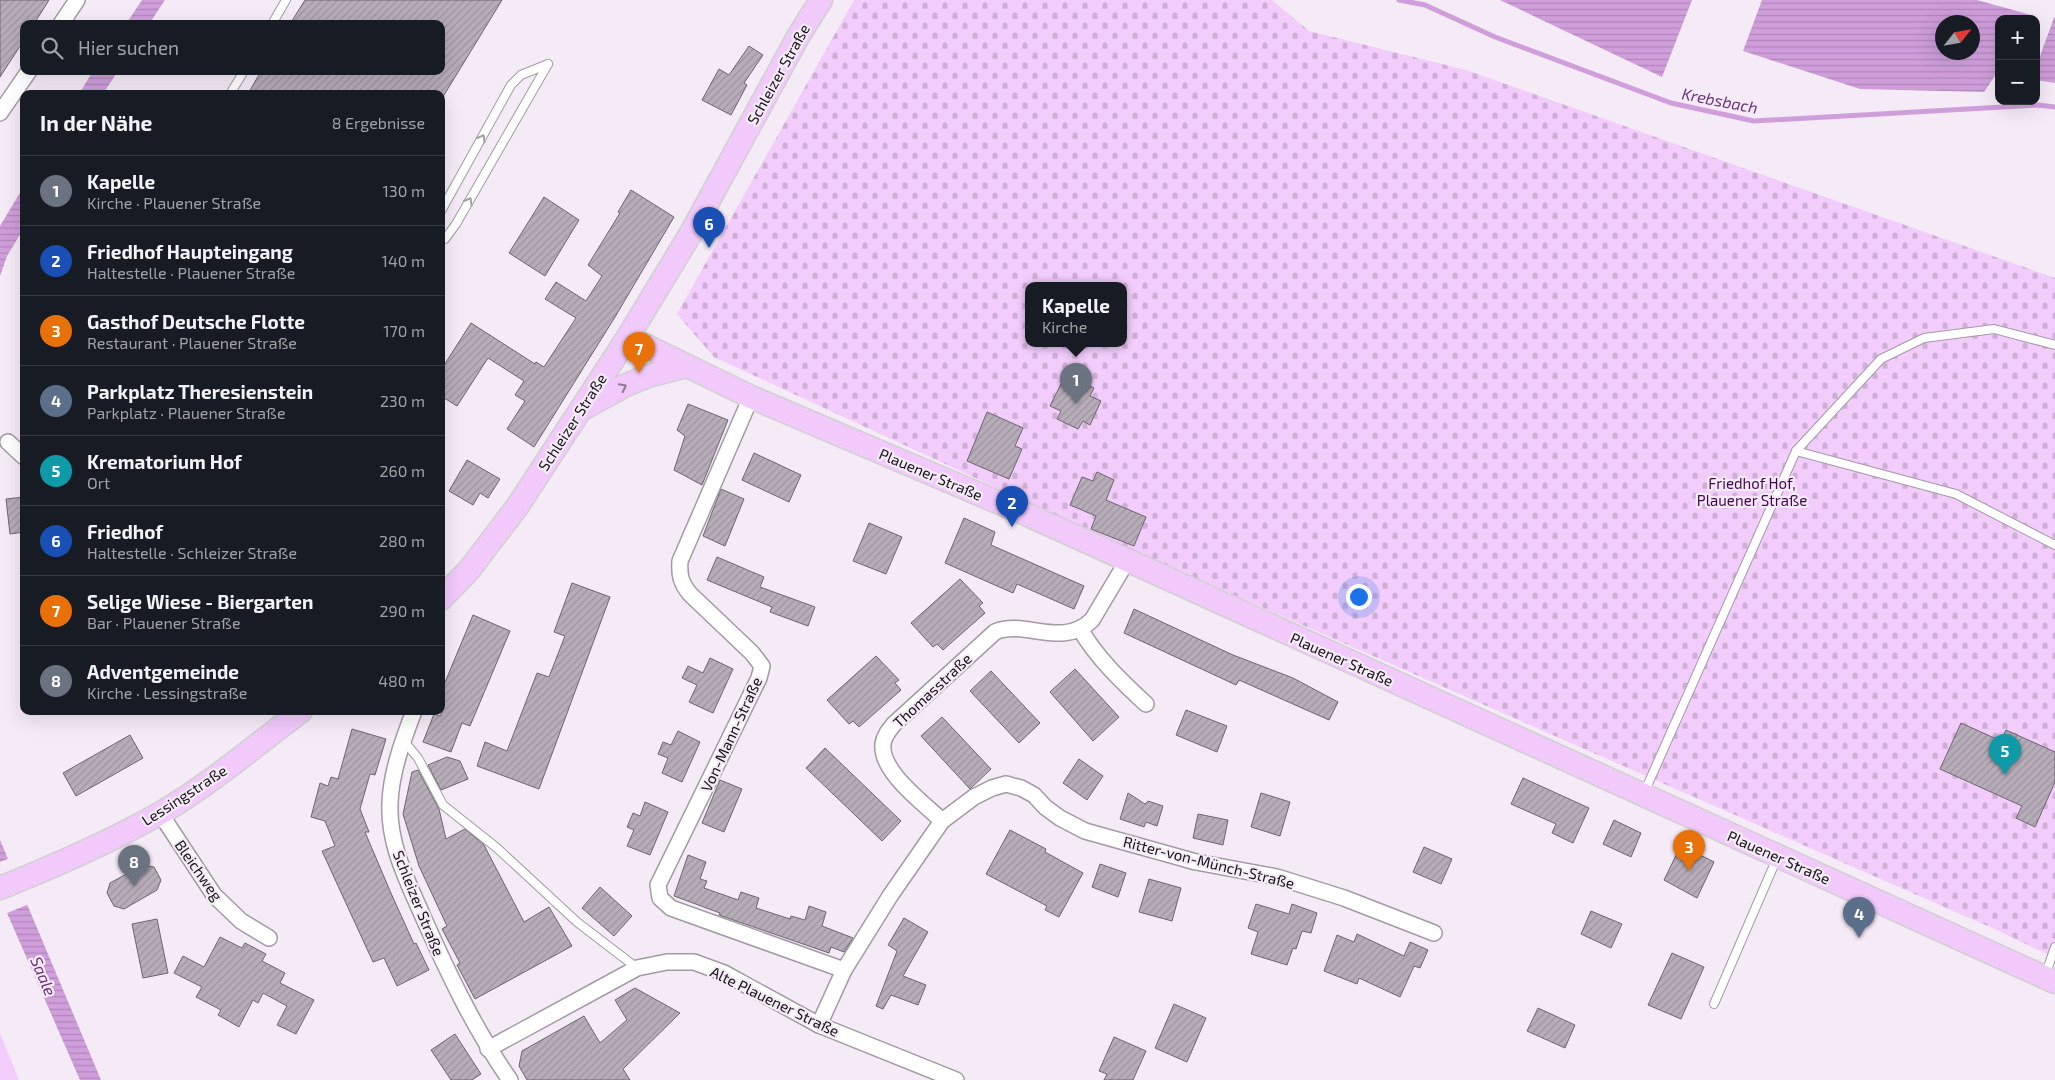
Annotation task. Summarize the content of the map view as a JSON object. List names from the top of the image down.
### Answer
{
  "streets": {
    "main road": ["Schleizer Straße", "Plauener Straße", "Lessingstraße"],
    "street": [
      "Thomasstraße",
      "Von-Mann-Straße",
      "Ritter-von-Münch-Straße",
      "Bleichweg",
      "Alte Plauener Straße"
    ]
  },
  "crossings": [
    ["Schleizer Straße", "Plauener Straße"],
    ["Schleizer Straße", "Alte Plauener Straße"],
    ["Plauener Straße", "Von-Mann-Straße"],
    ["Thomasstraße", "Ritter-von-Münch-Straße"],
    ["Lessingstraße", "Bleichweg"]
  ],
  "water": ["Krebsbach", "Saale"],
  "parks": ["Friedhof Hof, Plauener Straße"],
  "north": "top right",
  "page": {
    "map_buttons": ["+", "−"],
    "search": "Hier suchen",
    "heading": ["In der Nähe", "8 Ergebnisse"],
    "list": [
      {
        "mark": "1",
        "name": "Kapelle",
        "note": "Kirche · Plauener Straße",
        "value": "130 m"
      },
      {
        "mark": "2",
        "name": "Friedhof Haupteingang",
        "note": "Haltestelle · Plauener Straße",
        "value": "140 m"
      },
      {
        "mark": "3",
        "name": "Gasthof Deutsche Flotte",
        "note": "Restaurant · Plauener Straße",
        "value": "170 m"
      },
      {
        "mark": "4",
        "name": "Parkplatz Theresienstein",
        "note": "Parkplatz · Plauener Straße",
        "value": "230 m"
      },
      {
        "mark": "5",
        "name": "Krematorium Hof",
        "note": "Ort",
        "value": "260 m"
      },
      {
        "mark": "6",
        "name": "Friedhof",
        "note": "Haltestelle · Schleizer Straße",
        "value": "280 m"
      },
      {
        "mark": "7",
        "name": "Selige Wiese - Biergarten",
        "note": "Bar · Plauener Straße",
        "value": "290 m"
      },
      {
        "mark": "8",
        "name": "Adventgemeinde",
        "note": "Kirche · Lessingstraße",
        "value": "480 m"
      }
    ],
    "pins": [
      "6",
      "7",
      "1",
      "2",
      "5",
      "3",
      "8",
      "4"
    ],
    "popup": ["Kapelle", "Kirche"]
  }
}
